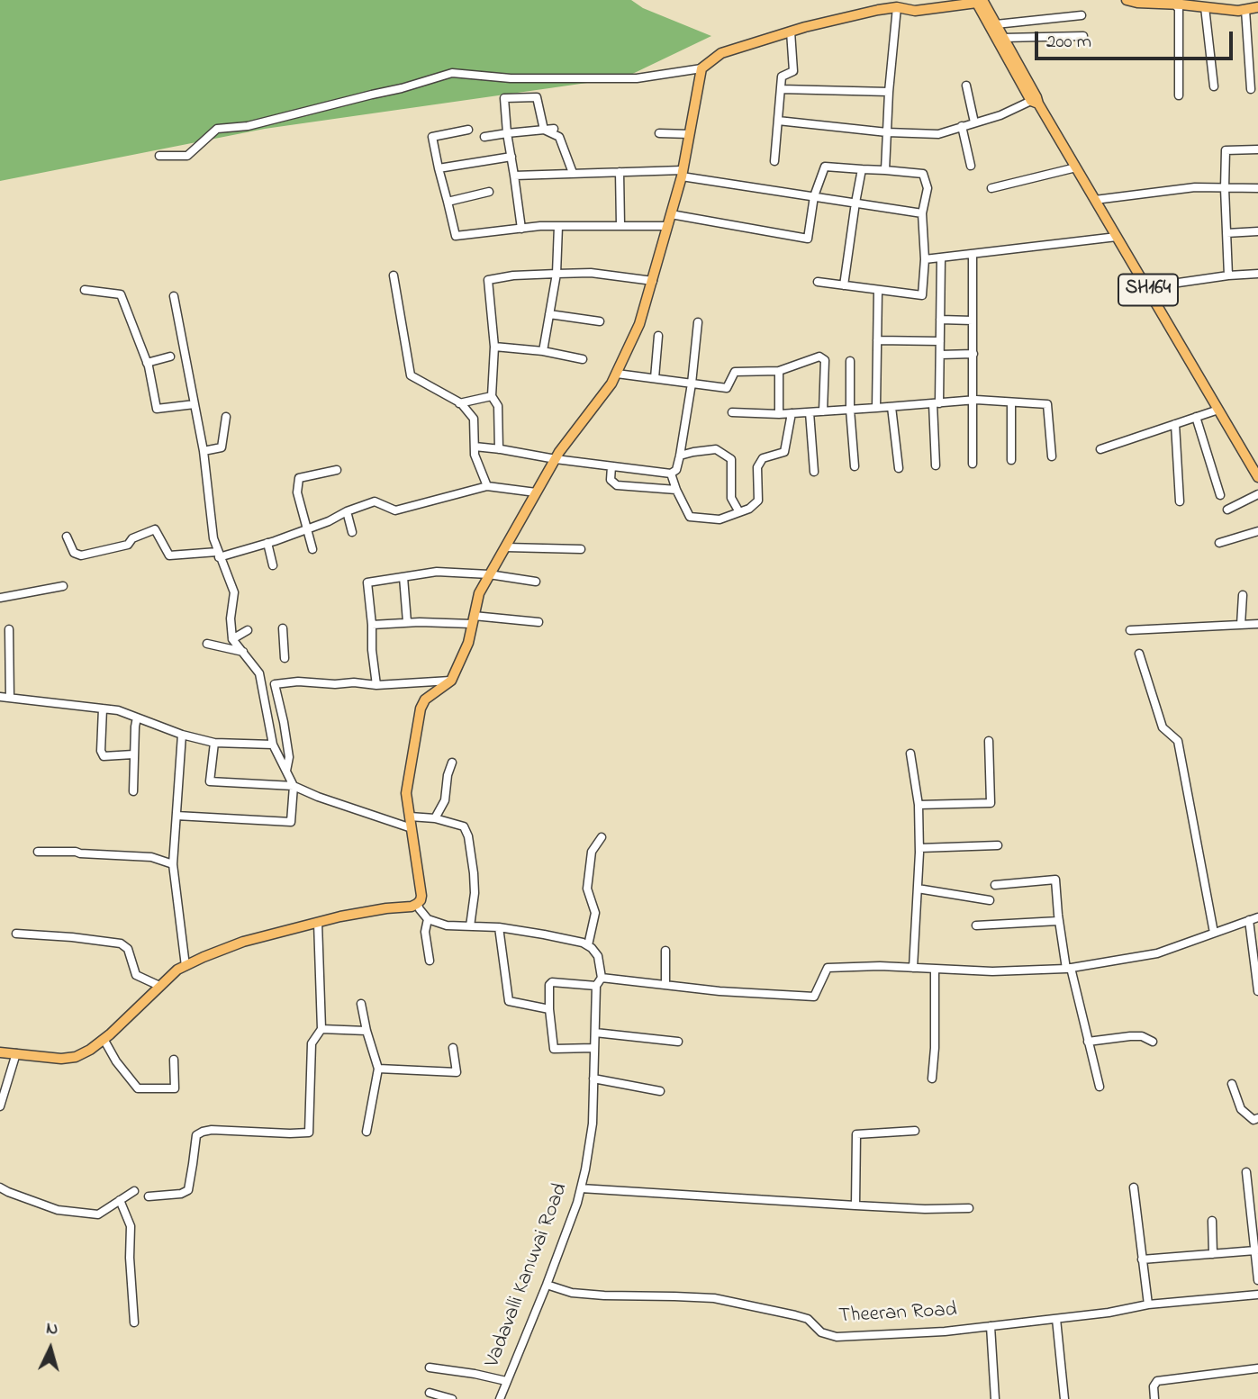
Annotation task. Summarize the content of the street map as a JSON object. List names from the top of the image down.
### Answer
{
  "streets": {
    "main road": ["SH164"],
    "street": ["Vadavalli Kanuvai Road", "Theeran Road"]
  },
  "crossings": [
    ["Vadavalli Kanuvai Road", "Theeran Road"]
  ],
  "scale_bar": "200 m",
  "north": "top"
}
